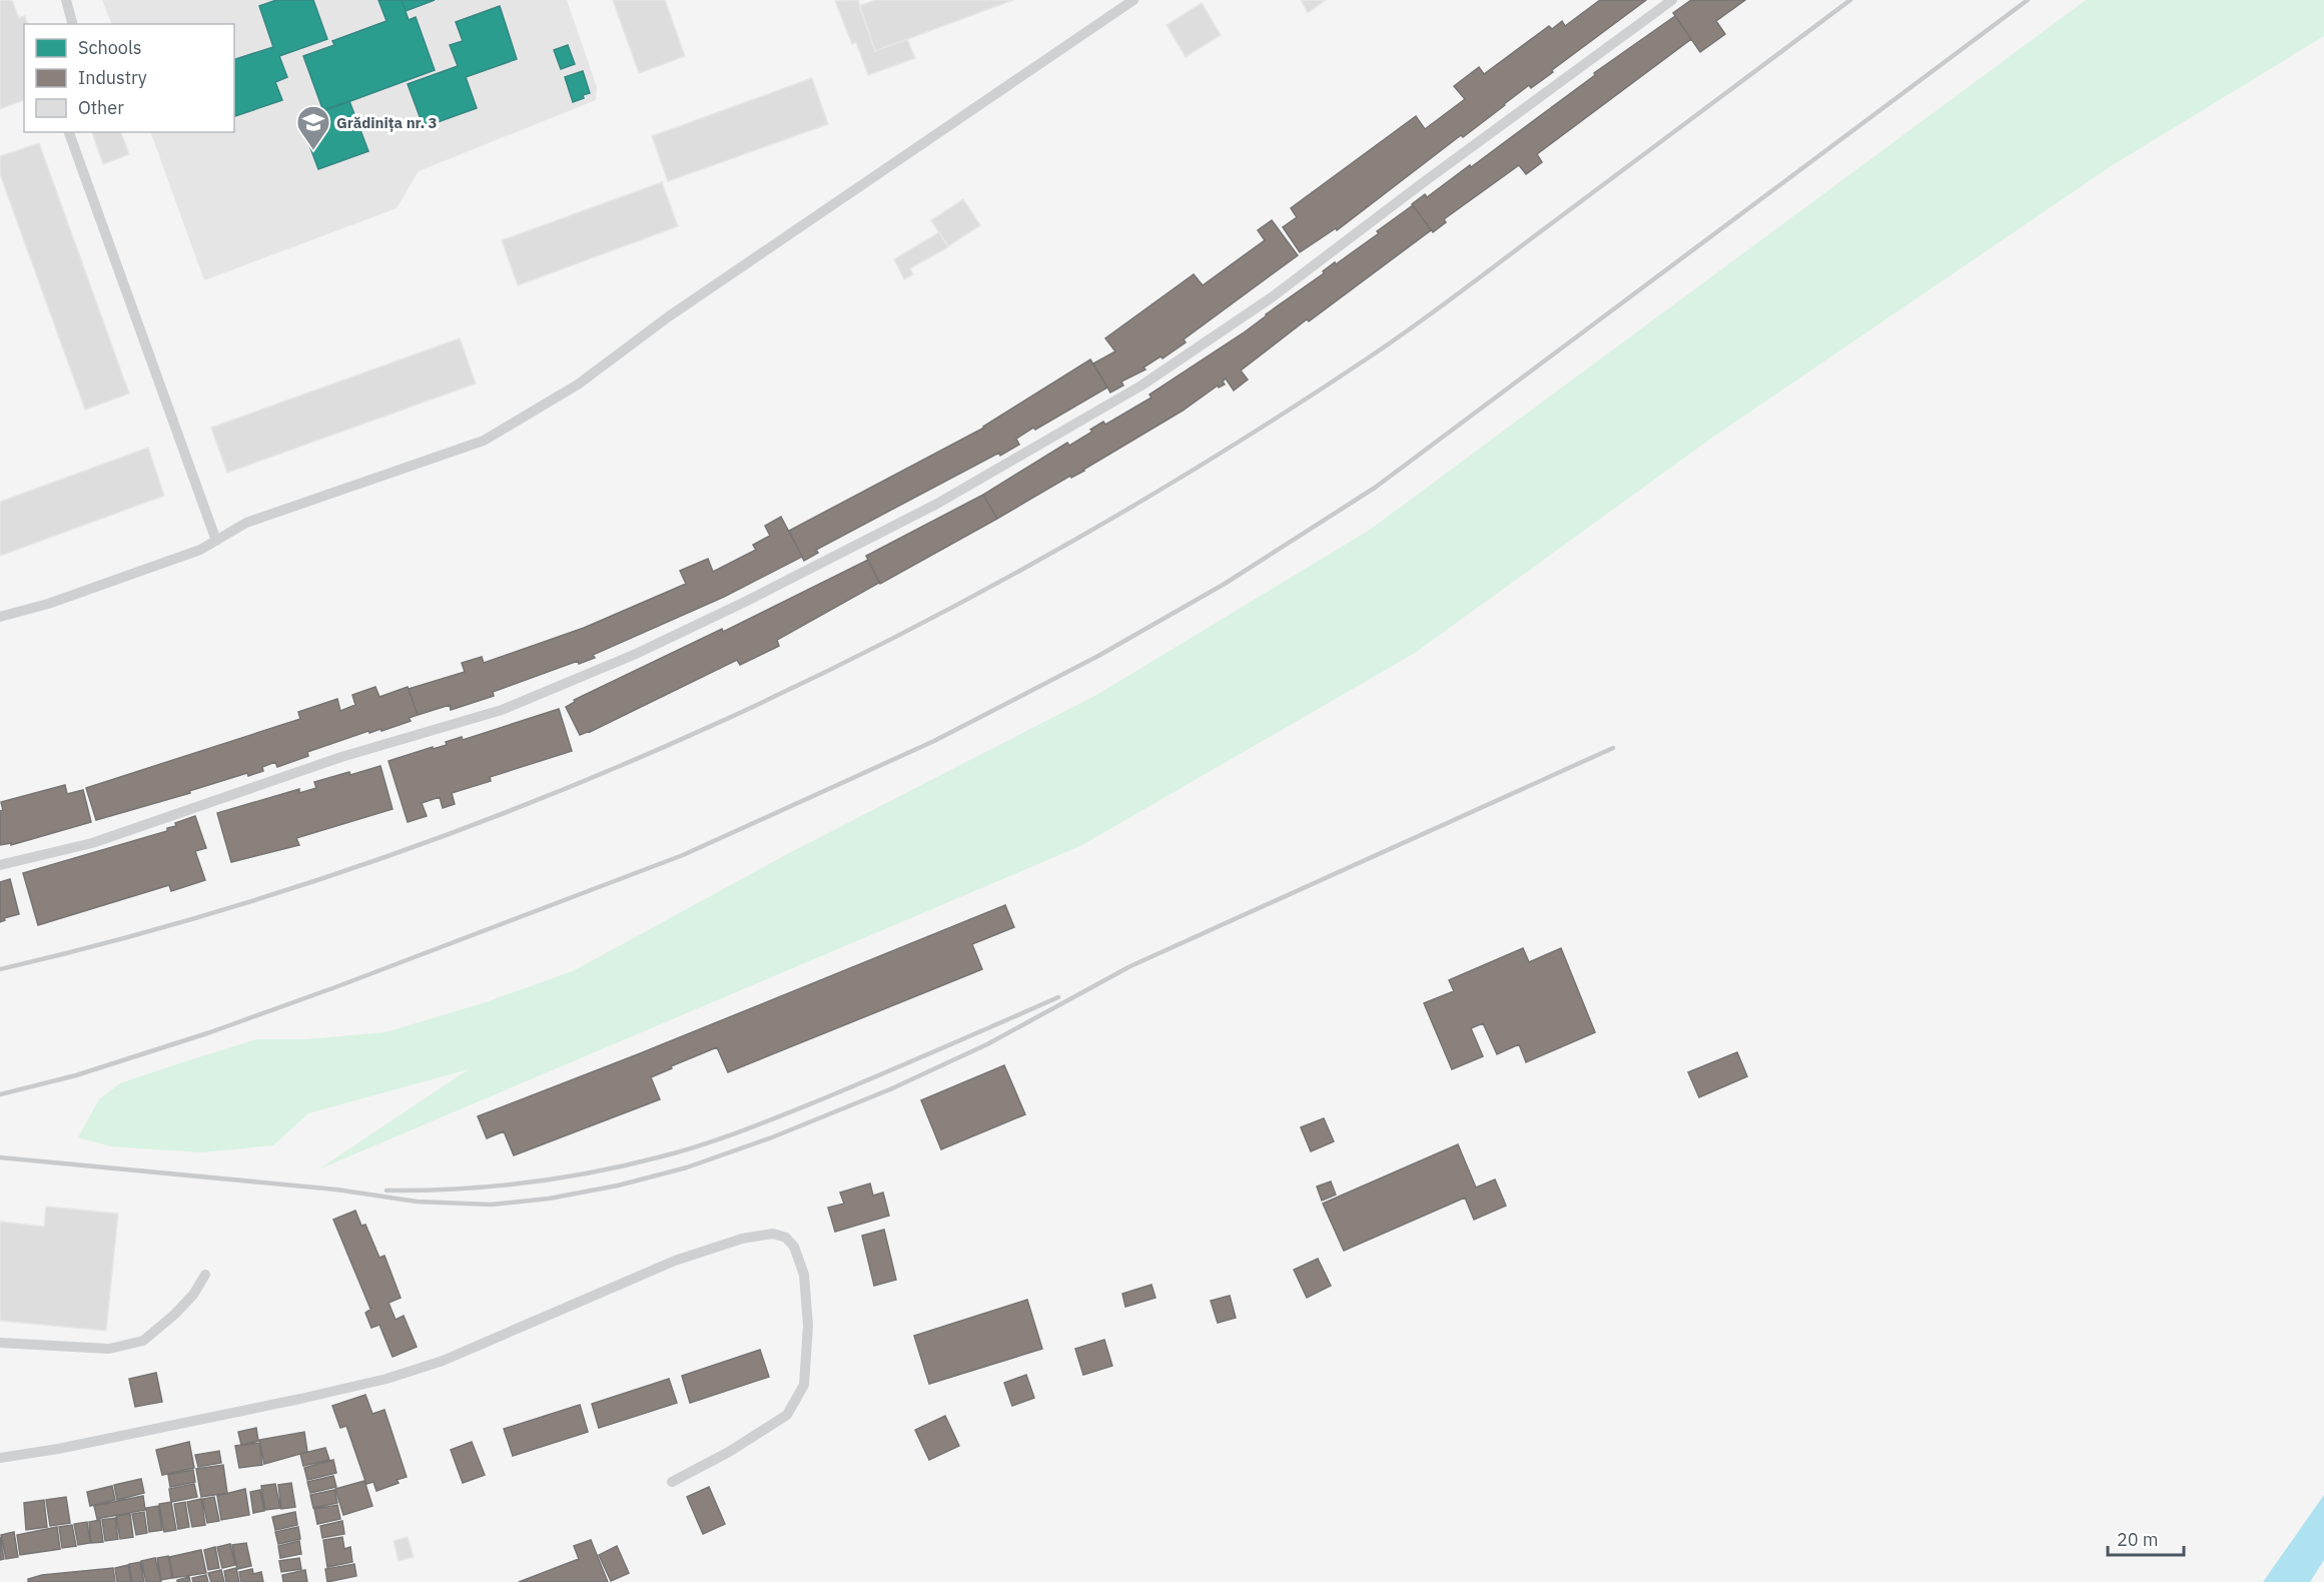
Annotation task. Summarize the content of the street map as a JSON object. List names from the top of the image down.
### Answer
{
  "places": {
    "school or university": ["Grădinița nr. 3"]
  },
  "legend": ["Schools", "Industry", "Other"],
  "scale_bar": "20 m"
}
